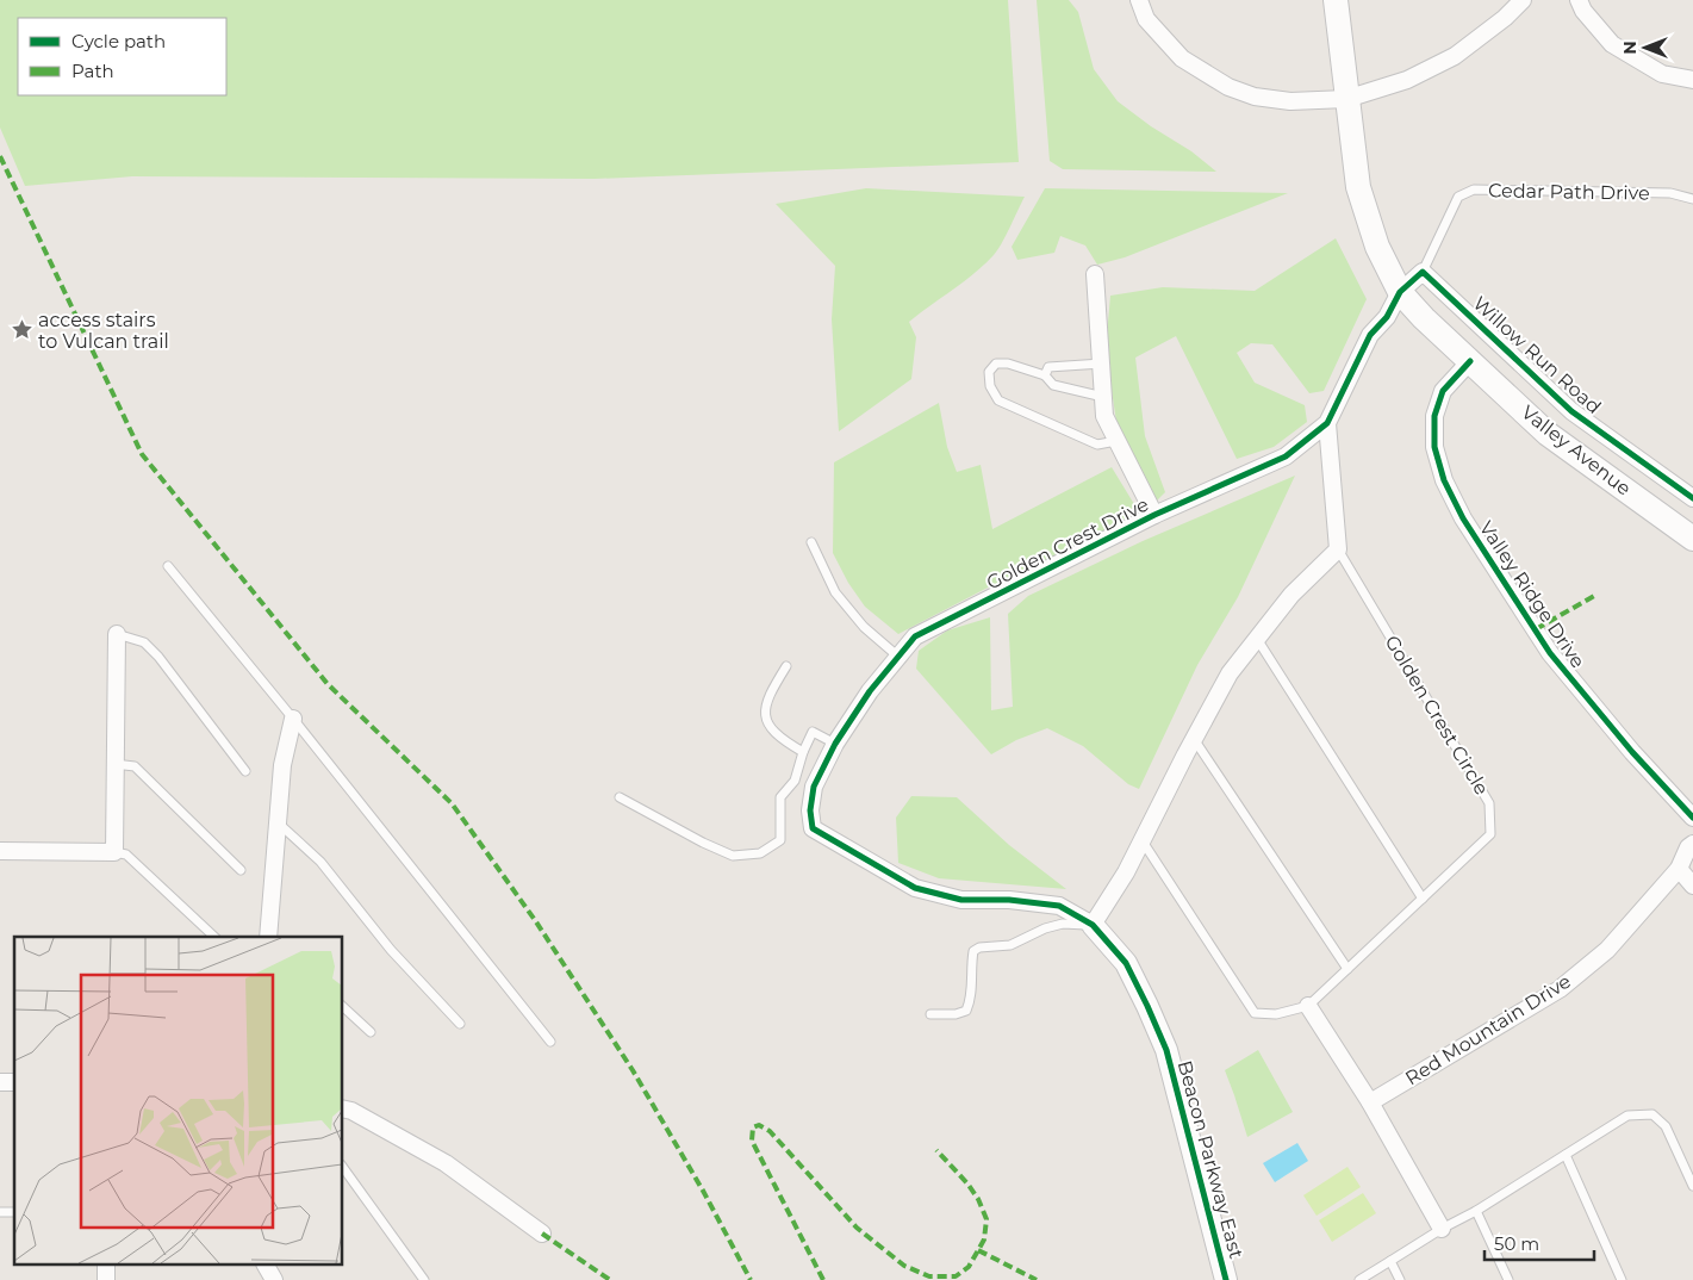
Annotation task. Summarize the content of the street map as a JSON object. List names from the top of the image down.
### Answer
{
  "streets": {
    "main road": ["Valley Avenue"],
    "street": [
      "Willow Run Road",
      "Golden Crest Drive",
      "Valley Ridge Drive",
      "Golden Crest Circle",
      "Red Mountain Drive",
      "Beacon Parkway East"
    ],
    "lane": ["Cedar Path Drive"]
  },
  "crossings": [
    ["Cedar Path Drive", "Willow Run Road"],
    ["Cedar Path Drive", "Golden Crest Drive"],
    ["Willow Run Road", "Golden Crest Drive"],
    ["Valley Avenue", "Golden Crest Drive"],
    ["Valley Avenue", "Valley Ridge Drive"],
    ["Golden Crest Drive", "Golden Crest Circle"],
    ["Golden Crest Drive", "Beacon Parkway East"]
  ],
  "places": {
    "place": ["access stairs to Vulcan trail"]
  },
  "legend": ["Cycle path", "Path"],
  "scale_bar": "50 m",
  "north": "left"
}
